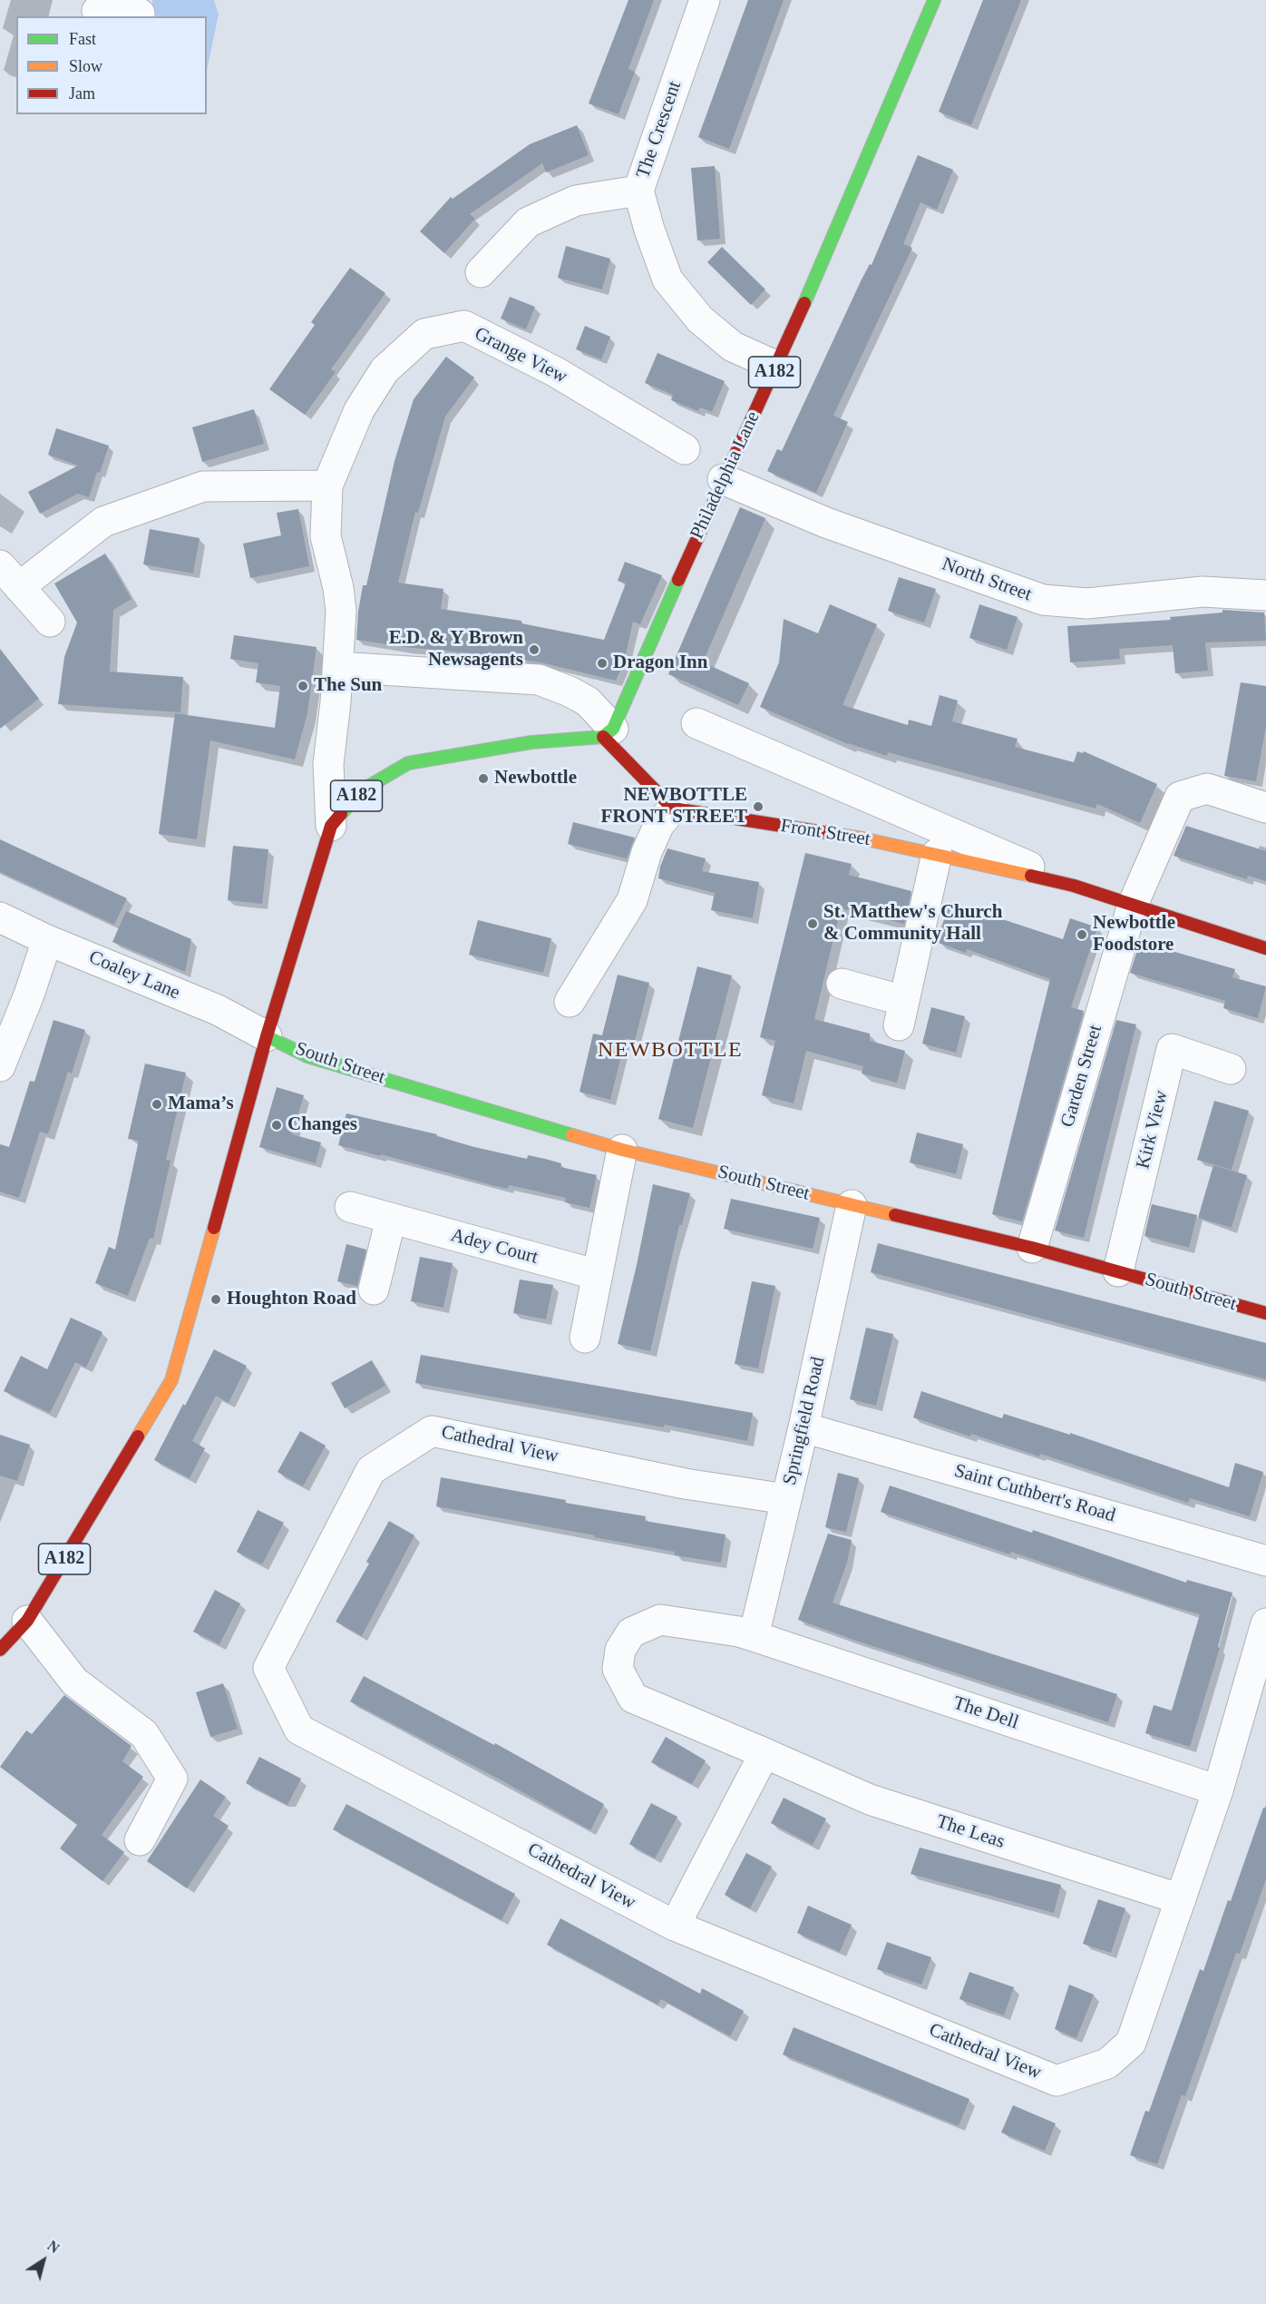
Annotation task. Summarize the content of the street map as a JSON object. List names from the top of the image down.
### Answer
{
  "streets": {
    "main road": [
      "A182",
      "Philadelphia Lane",
      "Front Street",
      "South Street"
    ],
    "street": [
      "The Crescent",
      "Grange View",
      "North Street",
      "Coaley Lane",
      "Garden Street",
      "Kirk View",
      "Adey Court",
      "Springfield Road",
      "Cathedral View",
      "Saint Cuthbert's Road",
      "The Dell",
      "The Leas"
    ]
  },
  "crossings": [
    ["The Crescent", "Philadelphia Lane"],
    ["A182", "Philadelphia Lane"],
    ["A182", "Coaley Lane"],
    ["A182", "South Street"],
    ["Philadelphia Lane", "North Street"],
    ["Front Street", "Garden Street"],
    ["Coaley Lane", "South Street"],
    ["South Street", "Garden Street"],
    ["South Street", "Kirk View"],
    ["South Street", "Springfield Road"],
    ["Springfield Road", "Cathedral View"],
    ["Springfield Road", "Saint Cuthbert's Road"],
    ["Springfield Road", "The Dell"],
    ["Cathedral View", "The Dell"],
    ["Cathedral View", "The Leas"],
    ["The Dell", "The Leas"]
  ],
  "districts": ["NEWBOTTLE"],
  "places": [
    "E.D. & Y Brown Newsagents",
    "Dragon Inn",
    "The Sun",
    "Newbottle",
    "NEWBOTTLE FRONT STREET",
    "St. Matthew's Church & Community Hall",
    "Newbottle Foodstore",
    "Mama’s",
    "Changes",
    "Houghton Road"
  ],
  "legend": ["Fast", "Slow", "Jam"],
  "north": "top right"
}
